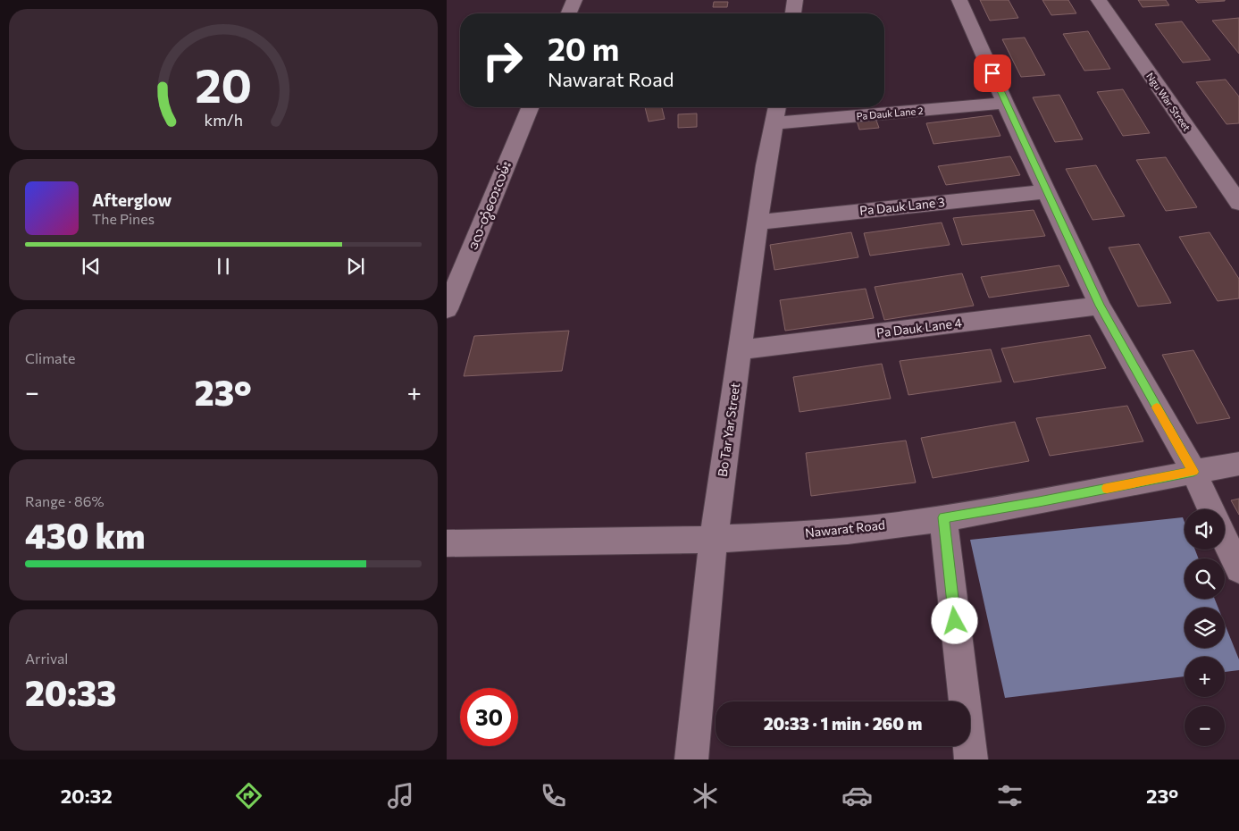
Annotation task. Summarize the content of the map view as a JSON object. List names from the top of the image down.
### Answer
{
  "streets": {
    "street": [
      "Ngu War Street",
      "Pa Dauk Lane 2",
      "ဒလ-တွံတေးလမ်း",
      "Pa Dauk Lane 3",
      "Pa Dauk Lane 4",
      "Bo Tar Yar Street",
      "Nawarat Road"
    ]
  },
  "crossings": [
    ["Pa Dauk Lane 2", "Bo Tar Yar Street"],
    ["Pa Dauk Lane 3", "Bo Tar Yar Street"],
    ["Pa Dauk Lane 4", "Bo Tar Yar Street"],
    ["Bo Tar Yar Street", "Nawarat Road"]
  ],
  "page": {
    "turn": ["20 m", "Nawarat Road"],
    "song": ["Afterglow", "The Pines"],
    "tile": [
      "Climate",
      ["Range · 86%", "430 km"],
      ["Arrival", "20:33"]
    ],
    "heat": ["−", "23°", "+"],
    "map_buttons": ["+", "−"],
    "limit": "30",
    "trip": "20:33 · 1 min · 260 m",
    "tabs": ["20:32", "23°"],
    "gauge": ["20", "km/h"]
  }
}
